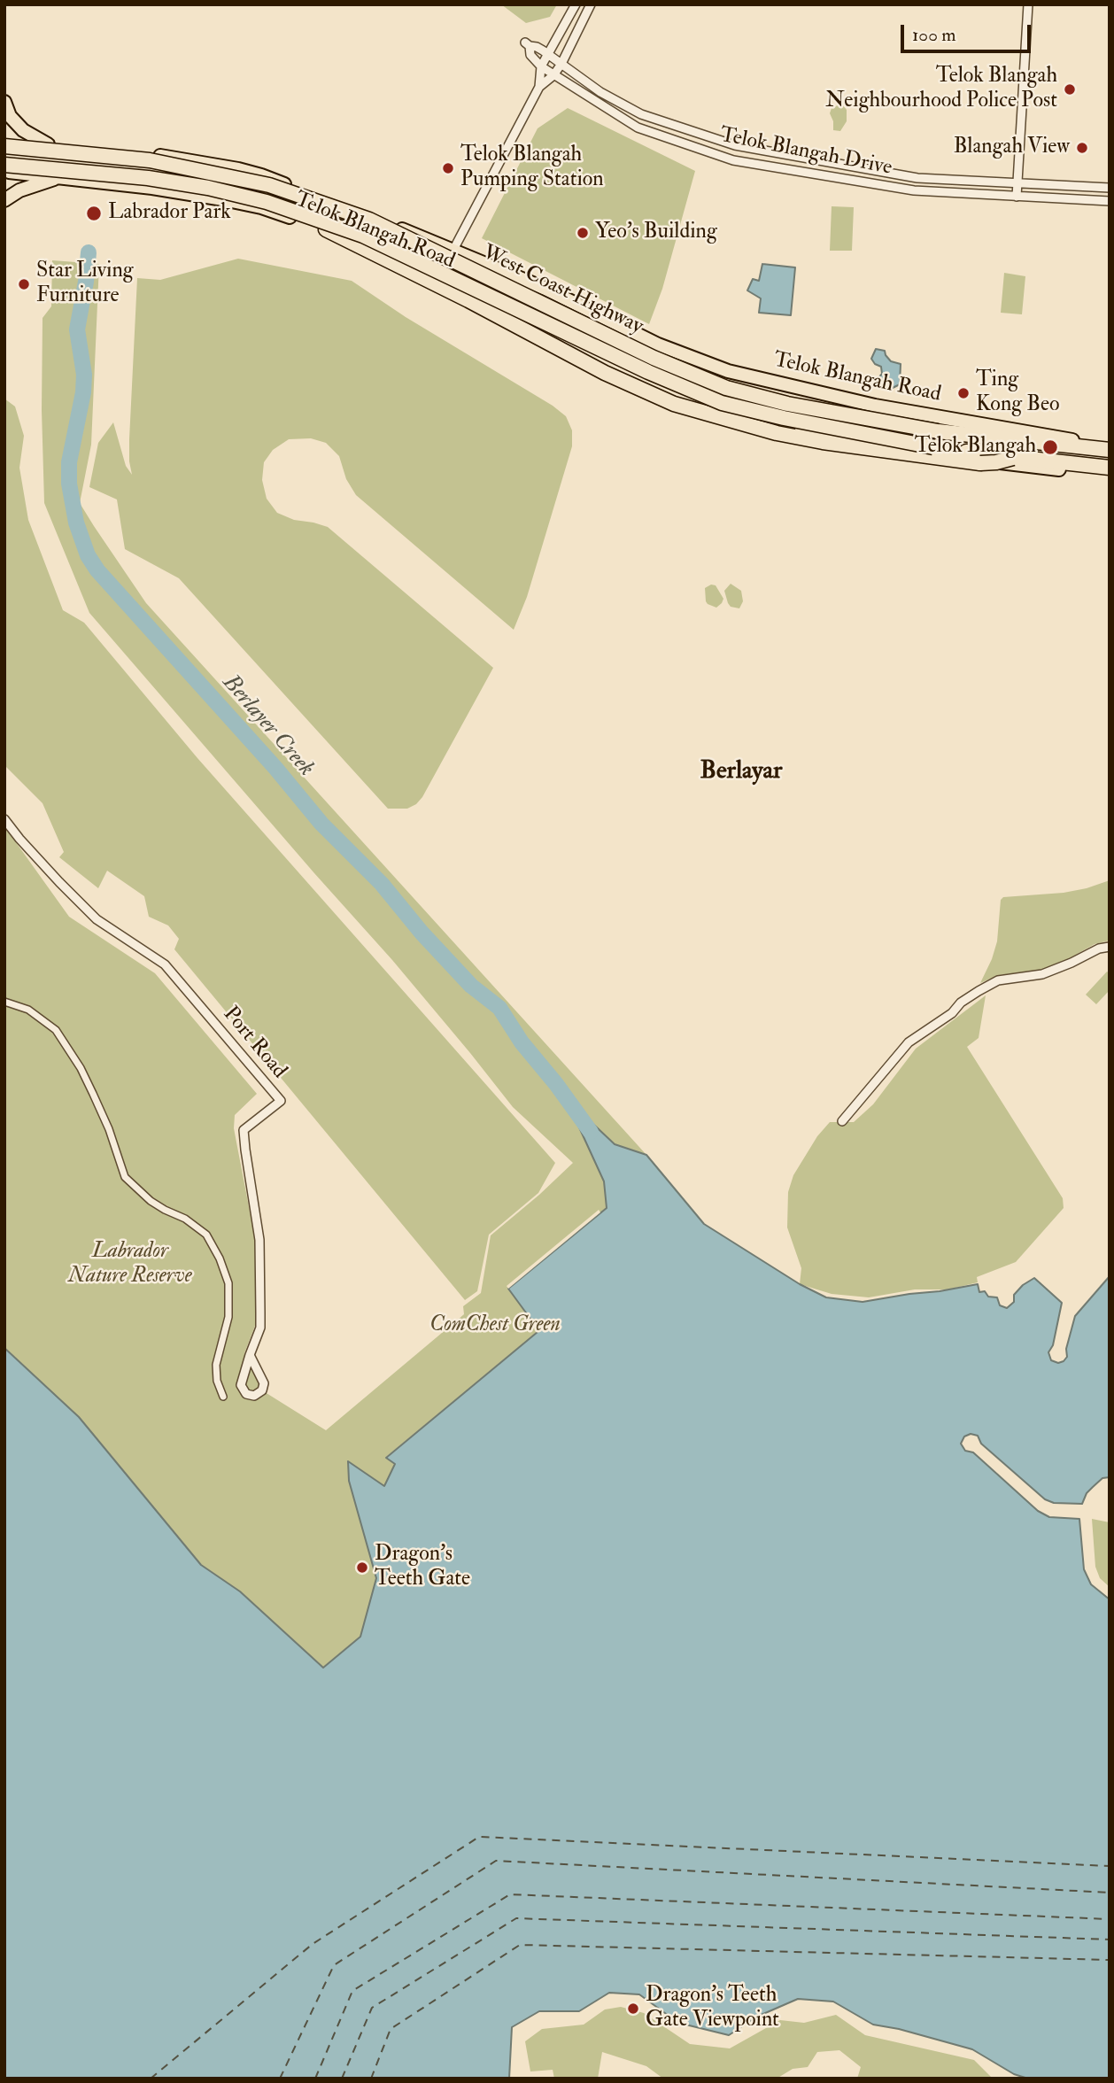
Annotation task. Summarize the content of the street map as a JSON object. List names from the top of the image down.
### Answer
{
  "streets": {
    "highway": ["West Coast Highway"],
    "main road": ["Telok Blangah Road"],
    "street": ["Telok Blangah Drive", "Port Road"]
  },
  "crossings": [
    ["Telok Blangah Road", "West Coast Highway"]
  ],
  "districts": ["Berlayar"],
  "water": ["Berlayer Creek"],
  "parks": ["Labrador Nature Reserve", "ComChest Green"],
  "places": [
    "Telok Blangah Neighbourhood Police Post",
    "Blangah View",
    "Telok Blangah Pumping Station",
    "Labrador Park",
    "Yeo's Building",
    "Star Living Furniture",
    "Ting Kong Beo",
    "Telok Blangah",
    "Dragon's Teeth Gate",
    "Dragon's Teeth Gate Viewpoint"
  ],
  "scale_bar": "100 m"
}
